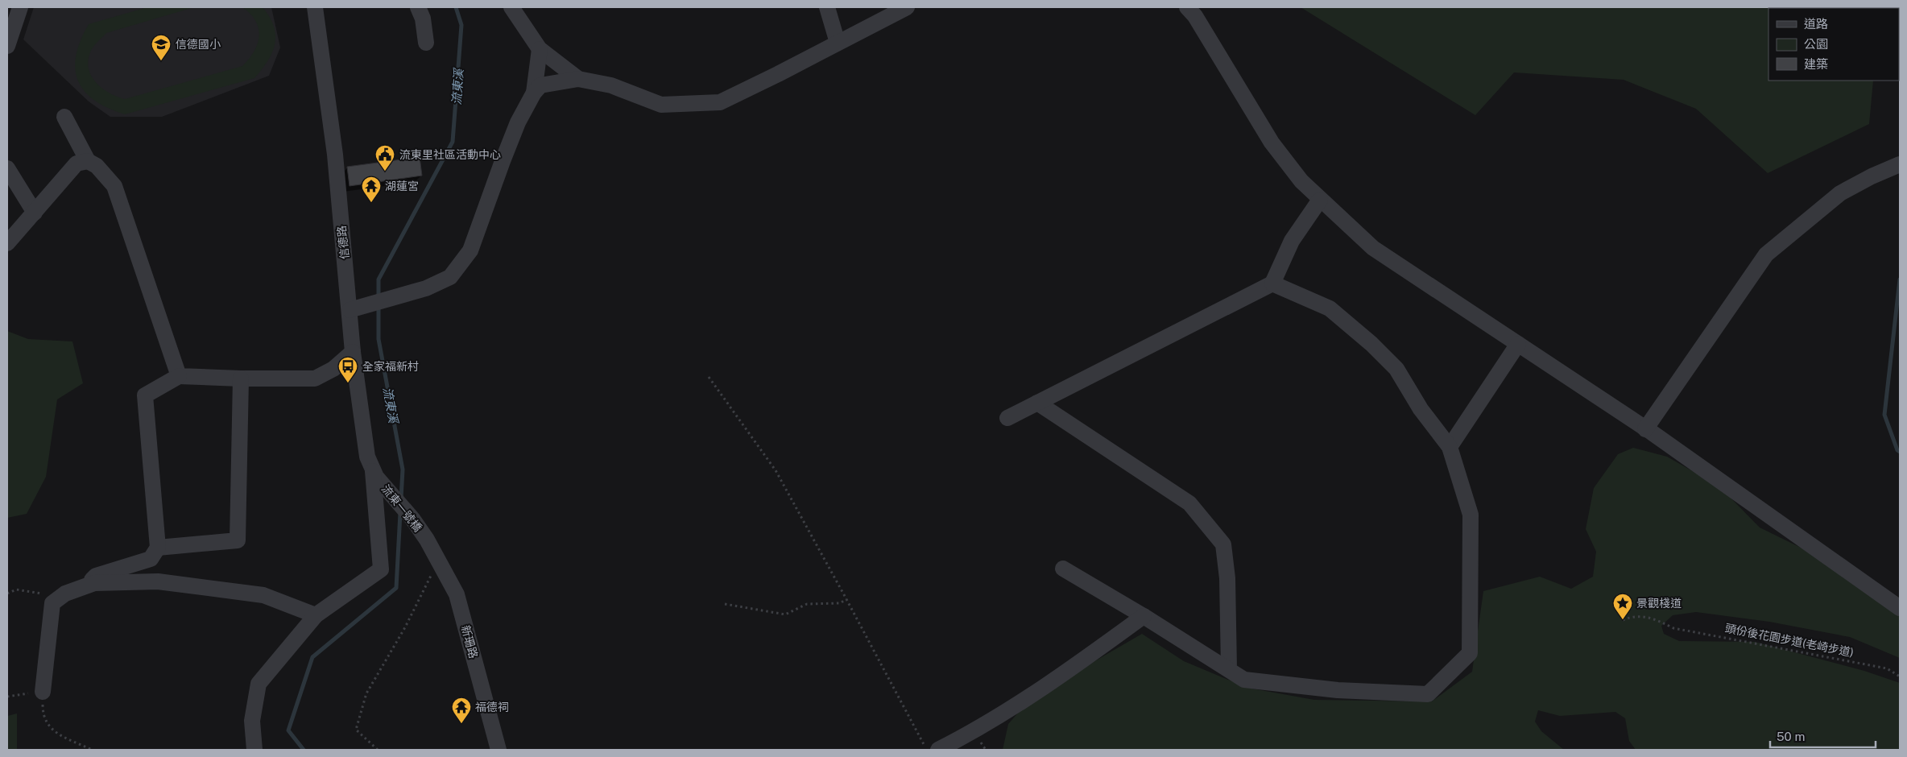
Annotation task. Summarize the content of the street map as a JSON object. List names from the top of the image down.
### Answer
{
  "streets": {
    "street": ["信德路", "流東一號橋", "新珊路"],
    "path": ["頭份後花園步道(老崎步道)"]
  },
  "crossings": [
    ["信德路", "流東一號橋"],
    ["流東一號橋", "新珊路"]
  ],
  "water": ["流東溪"],
  "places": {
    "school or university": ["信德國小"],
    "public building": ["流東里社區活動中心"],
    "temple": ["湖蓮宮", "福德祠"],
    "bus stop": ["全家福新村"],
    "place": ["景觀棧道"]
  },
  "legend": ["道路", "公園", "建築"],
  "scale_bar": "50 m"
}
